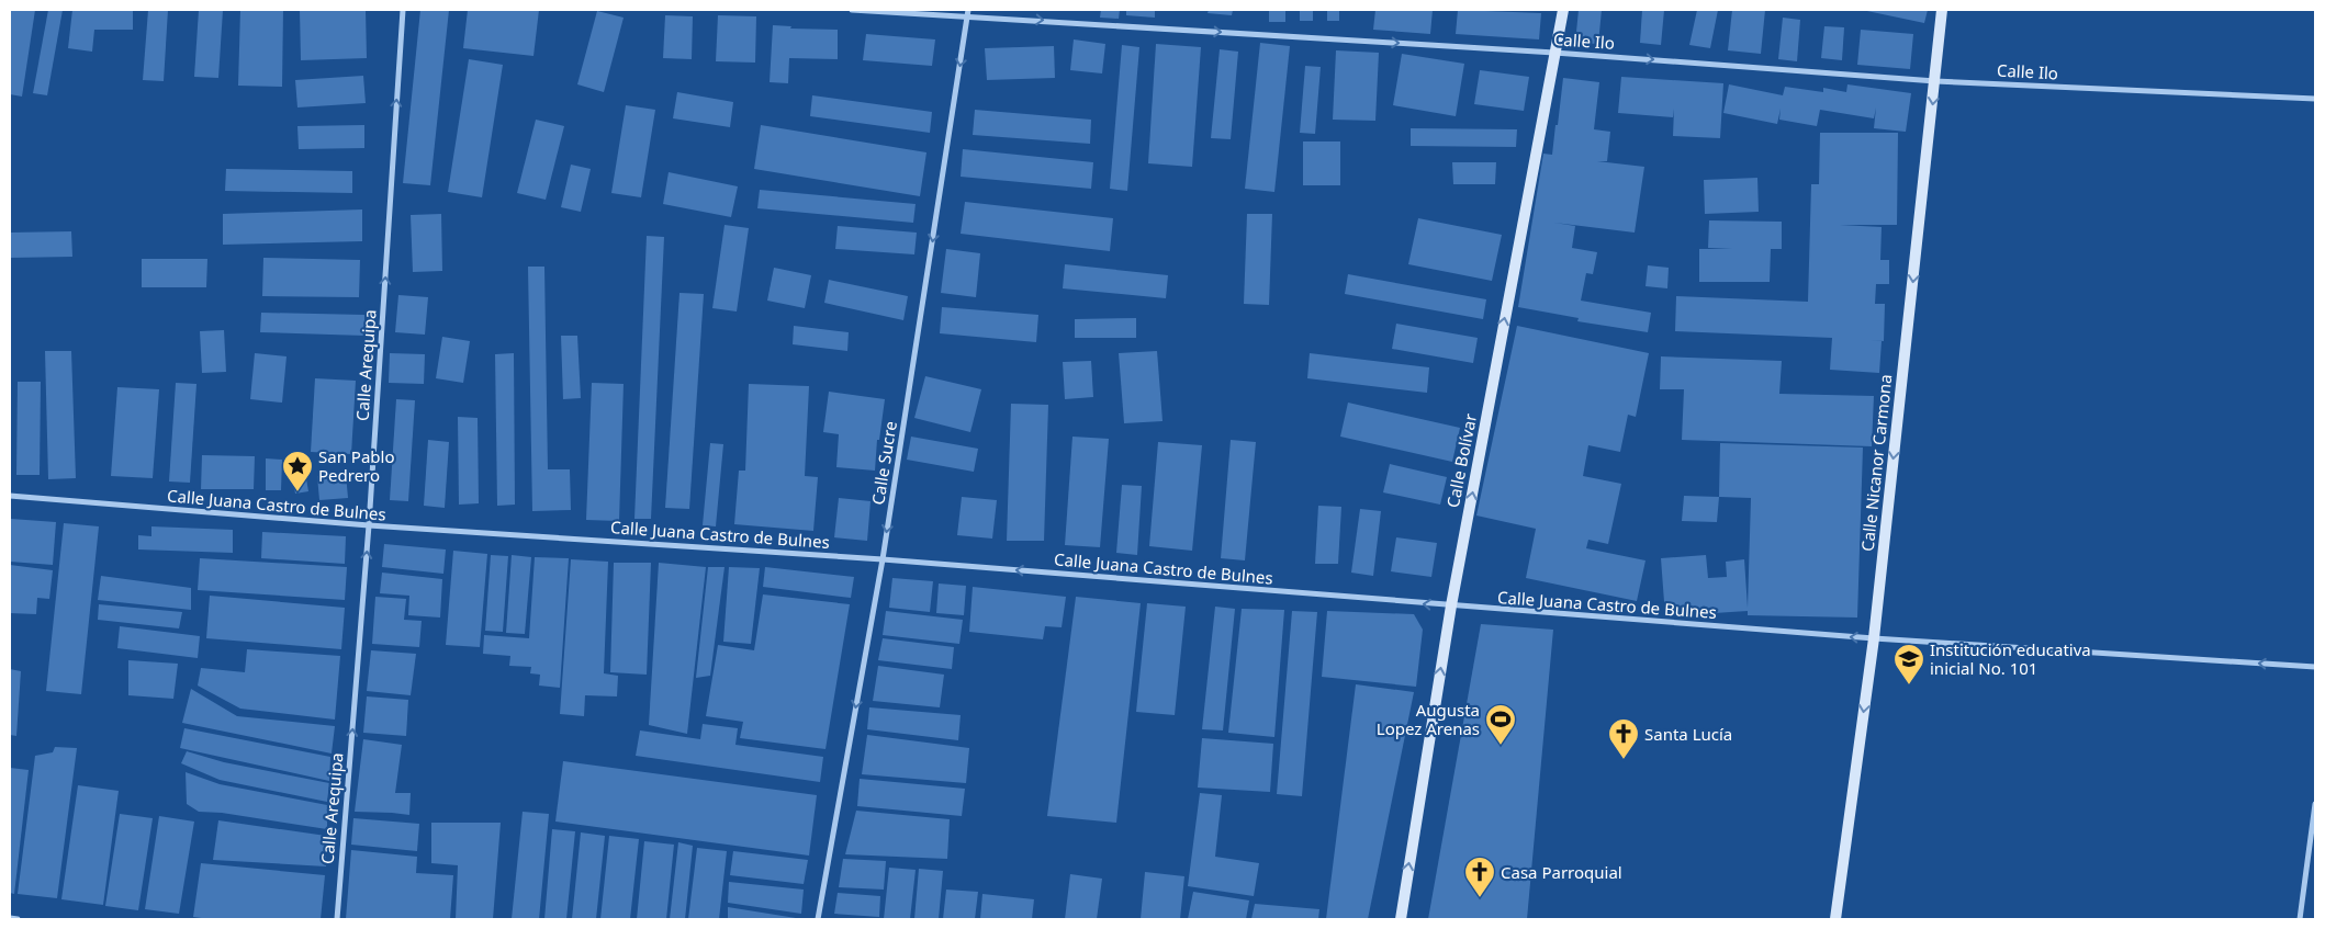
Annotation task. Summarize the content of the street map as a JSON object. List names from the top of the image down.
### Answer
{
  "streets": {
    "street": [
      "Calle Ilo",
      "Calle Arequipa",
      "Calle Bolívar",
      "Calle Sucre",
      "Calle Nicanor Carmona",
      "Calle Juana Castro de Bulnes"
    ]
  },
  "crossings": [
    ["Calle Ilo", "Calle Bolívar"],
    ["Calle Ilo", "Calle Sucre"],
    ["Calle Ilo", "Calle Nicanor Carmona"],
    ["Calle Arequipa", "Calle Juana Castro de Bulnes"],
    ["Calle Bolívar", "Calle Juana Castro de Bulnes"],
    ["Calle Sucre", "Calle Juana Castro de Bulnes"],
    ["Calle Nicanor Carmona", "Calle Juana Castro de Bulnes"]
  ],
  "one_way": [
    "Calle Ilo",
    "Calle Arequipa",
    "Calle Bolívar",
    "Calle Sucre",
    "Calle Nicanor Carmona",
    "Calle Juana Castro de Bulnes"
  ],
  "places": {
    "place": ["San Pablo Pedrero"],
    "school or university": ["Institución educativa inicial No. 101"],
    "sports": ["Augusta Lopez Arenas"],
    "church": ["Santa Lucía", "Casa Parroquial"]
  }
}
